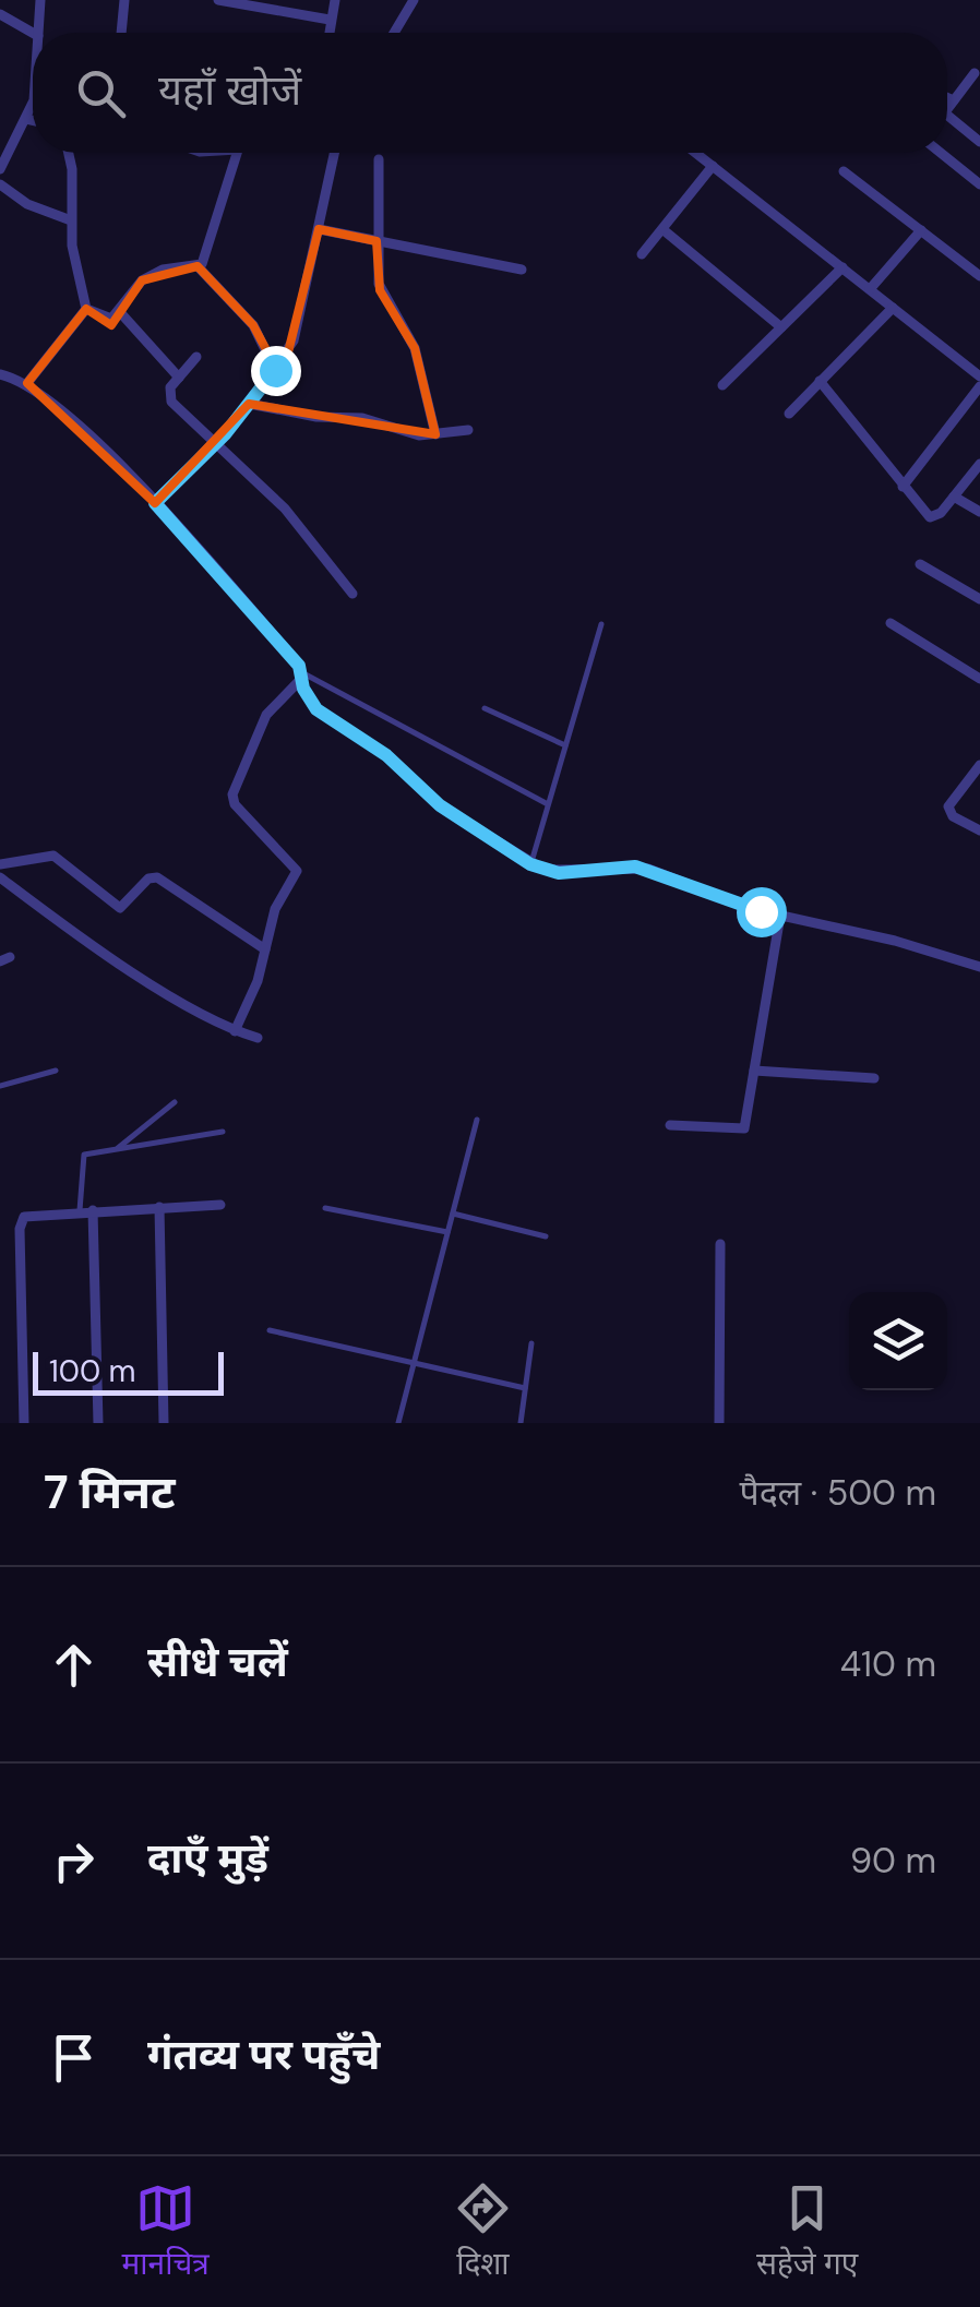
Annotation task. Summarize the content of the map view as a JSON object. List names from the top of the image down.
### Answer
{
  "scale_bar": "100 m",
  "page": {
    "search": "यहाँ खोजें",
    "scale": "100 m",
    "heading": ["7 मिनट", "पैदल · 500 m"],
    "list": [
      ["सीधे चलें", "410 m"],
      ["दाएँ मुड़ें", "90 m"],
      "गंतव्य पर पहुँचे"
    ],
    "nav": ["मानचित्र", "दिशा", "सहेजे गए"]
  }
}
